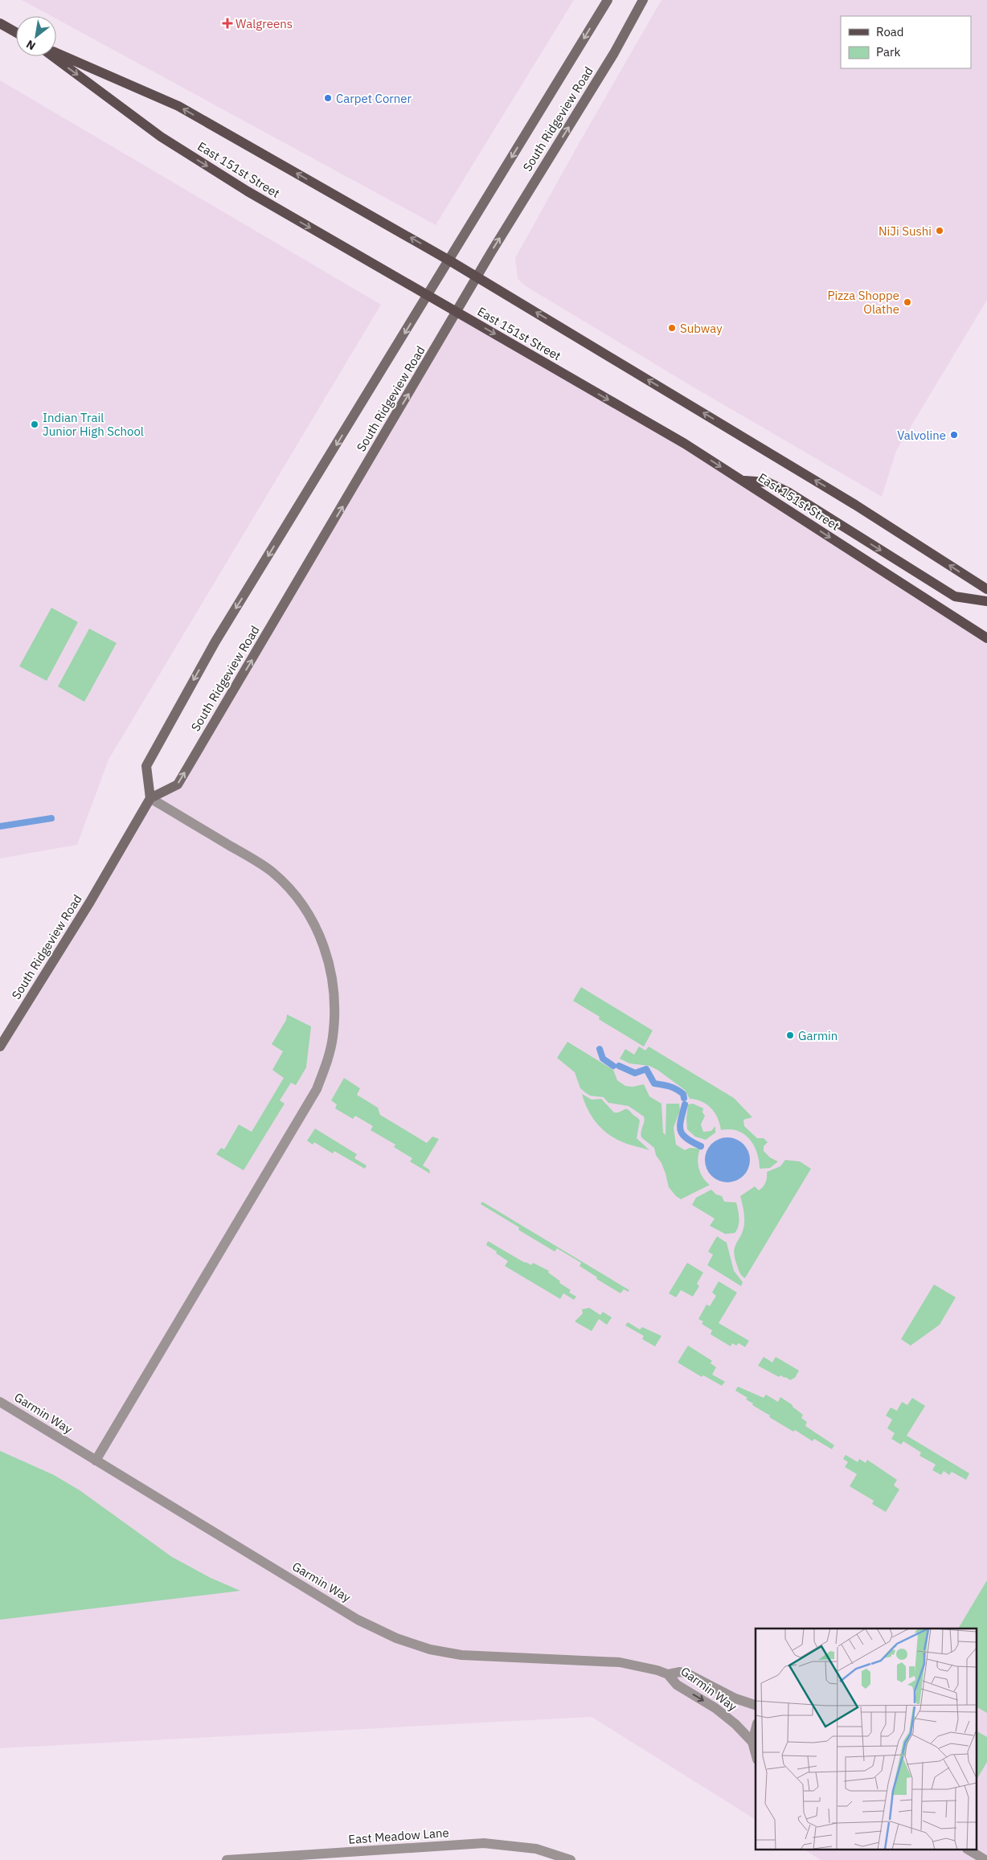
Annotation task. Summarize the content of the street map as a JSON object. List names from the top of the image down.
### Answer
{
  "streets": {
    "main road": ["South Ridgeview Road", "East 151st Street"],
    "street": ["Garmin Way", "East Meadow Lane"]
  },
  "crossings": [
    ["South Ridgeview Road", "East 151st Street"]
  ],
  "places": {
    "health": ["Walgreens"],
    "other": [
      "Carpet Corner",
      "NiJi Sushi",
      "Pizza Shoppe Olathe",
      "Subway",
      "Indian Trail Junior High School",
      "Valvoline",
      "Garmin"
    ]
  },
  "legend": ["Road", "Park"],
  "north": "bottom left"
}
